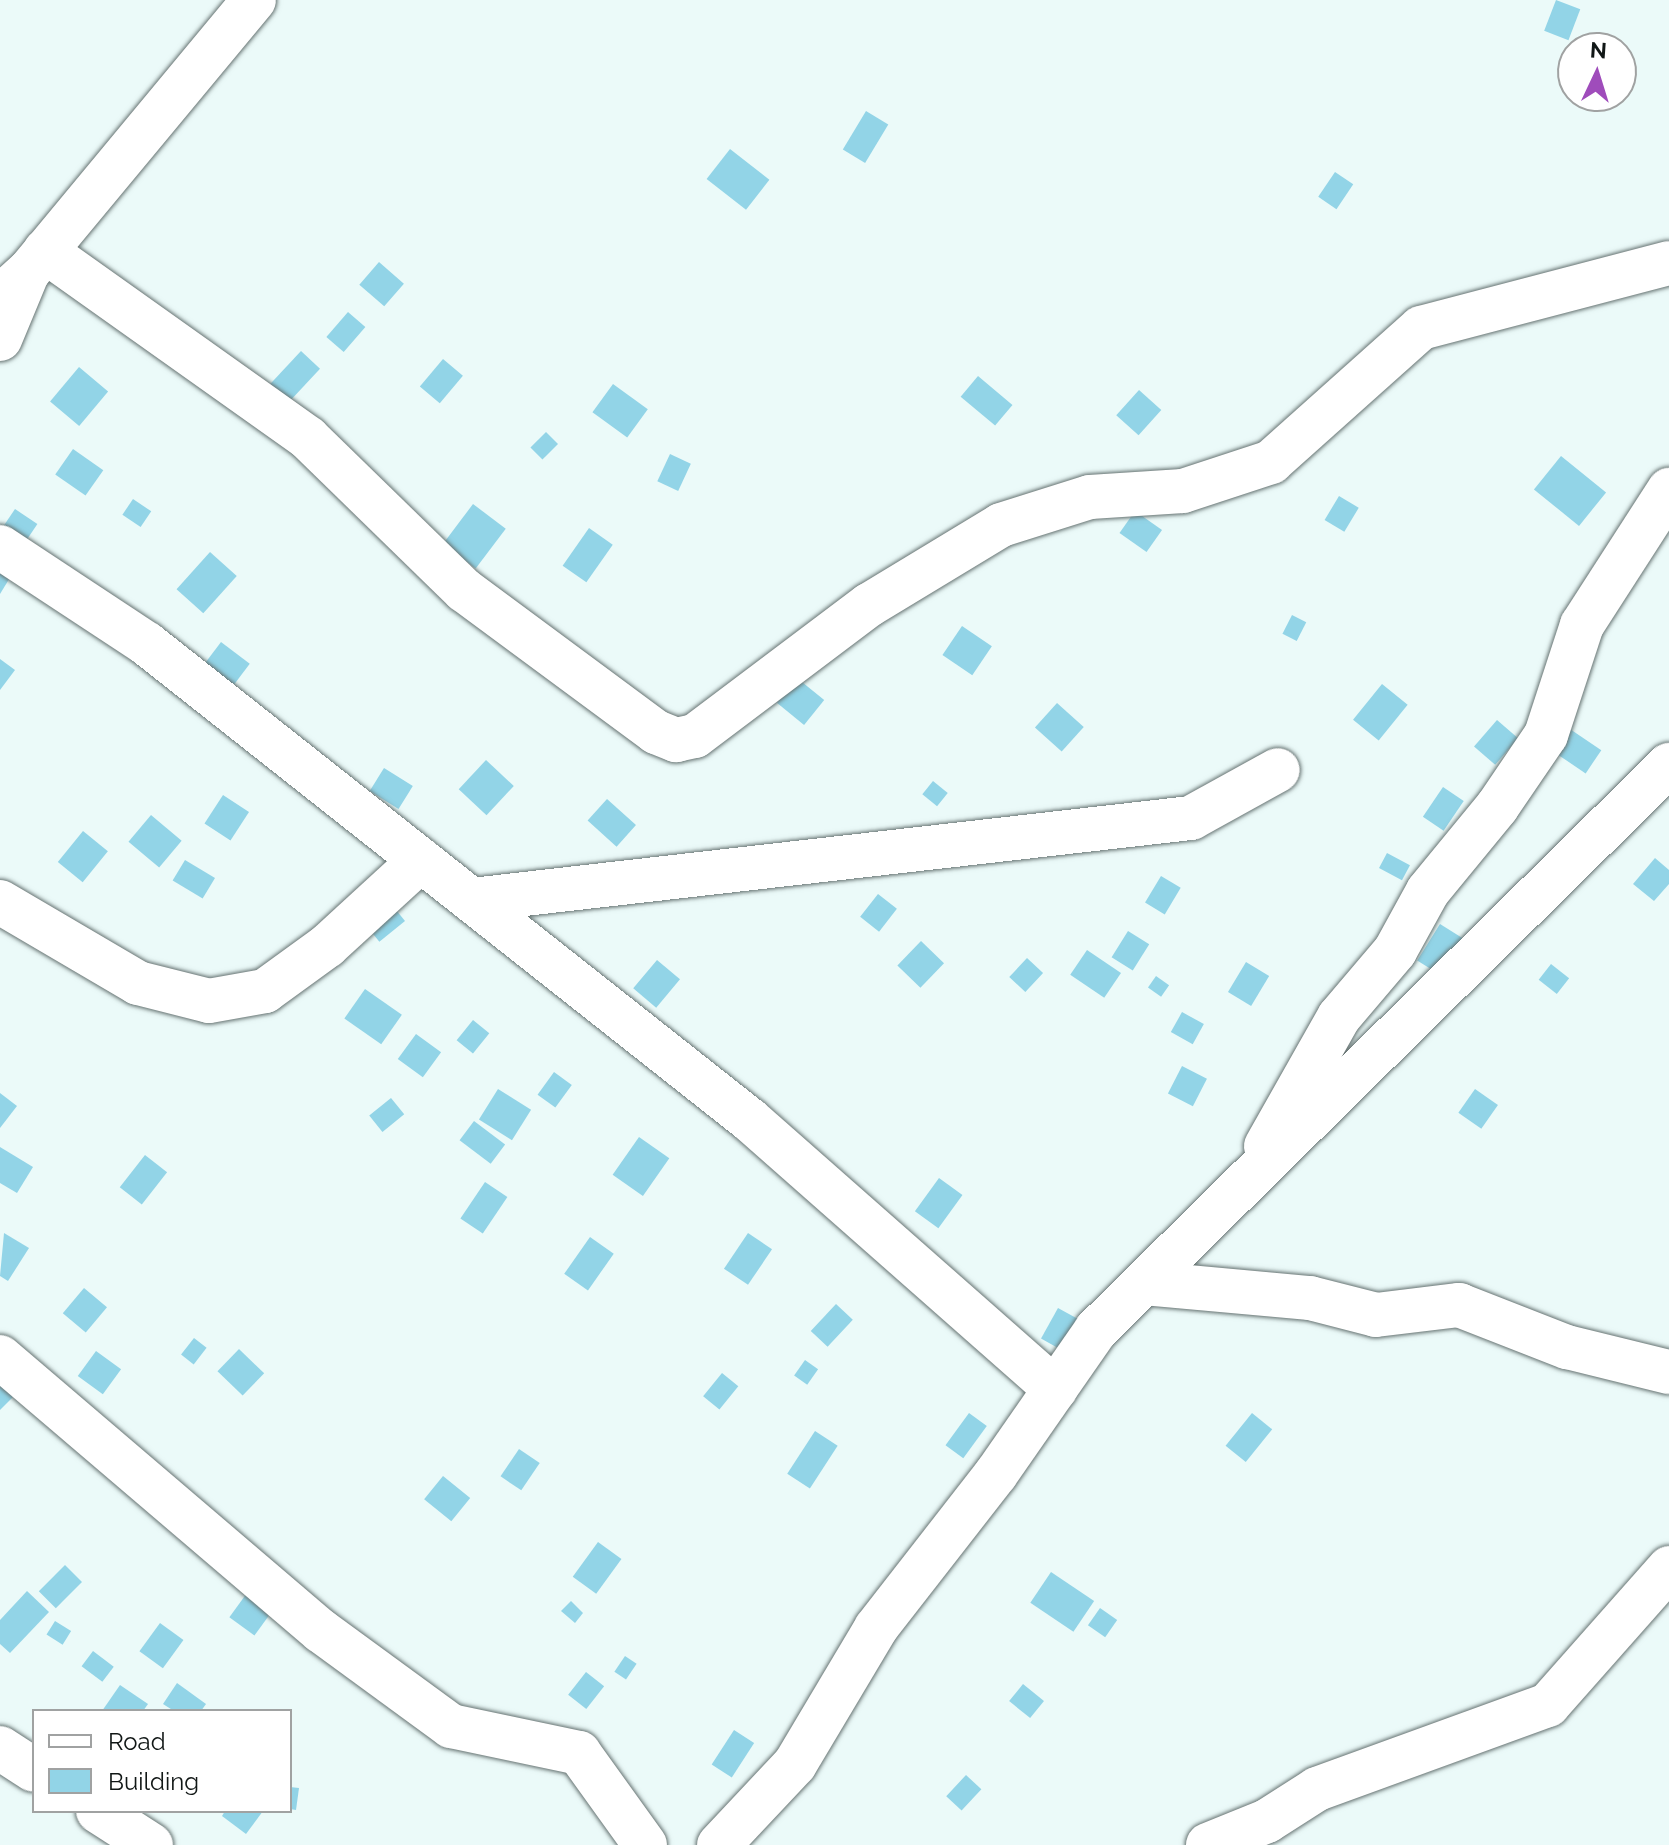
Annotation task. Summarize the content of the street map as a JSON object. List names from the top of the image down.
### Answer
{
  "legend": ["Road", "Building"],
  "north": "top"
}
